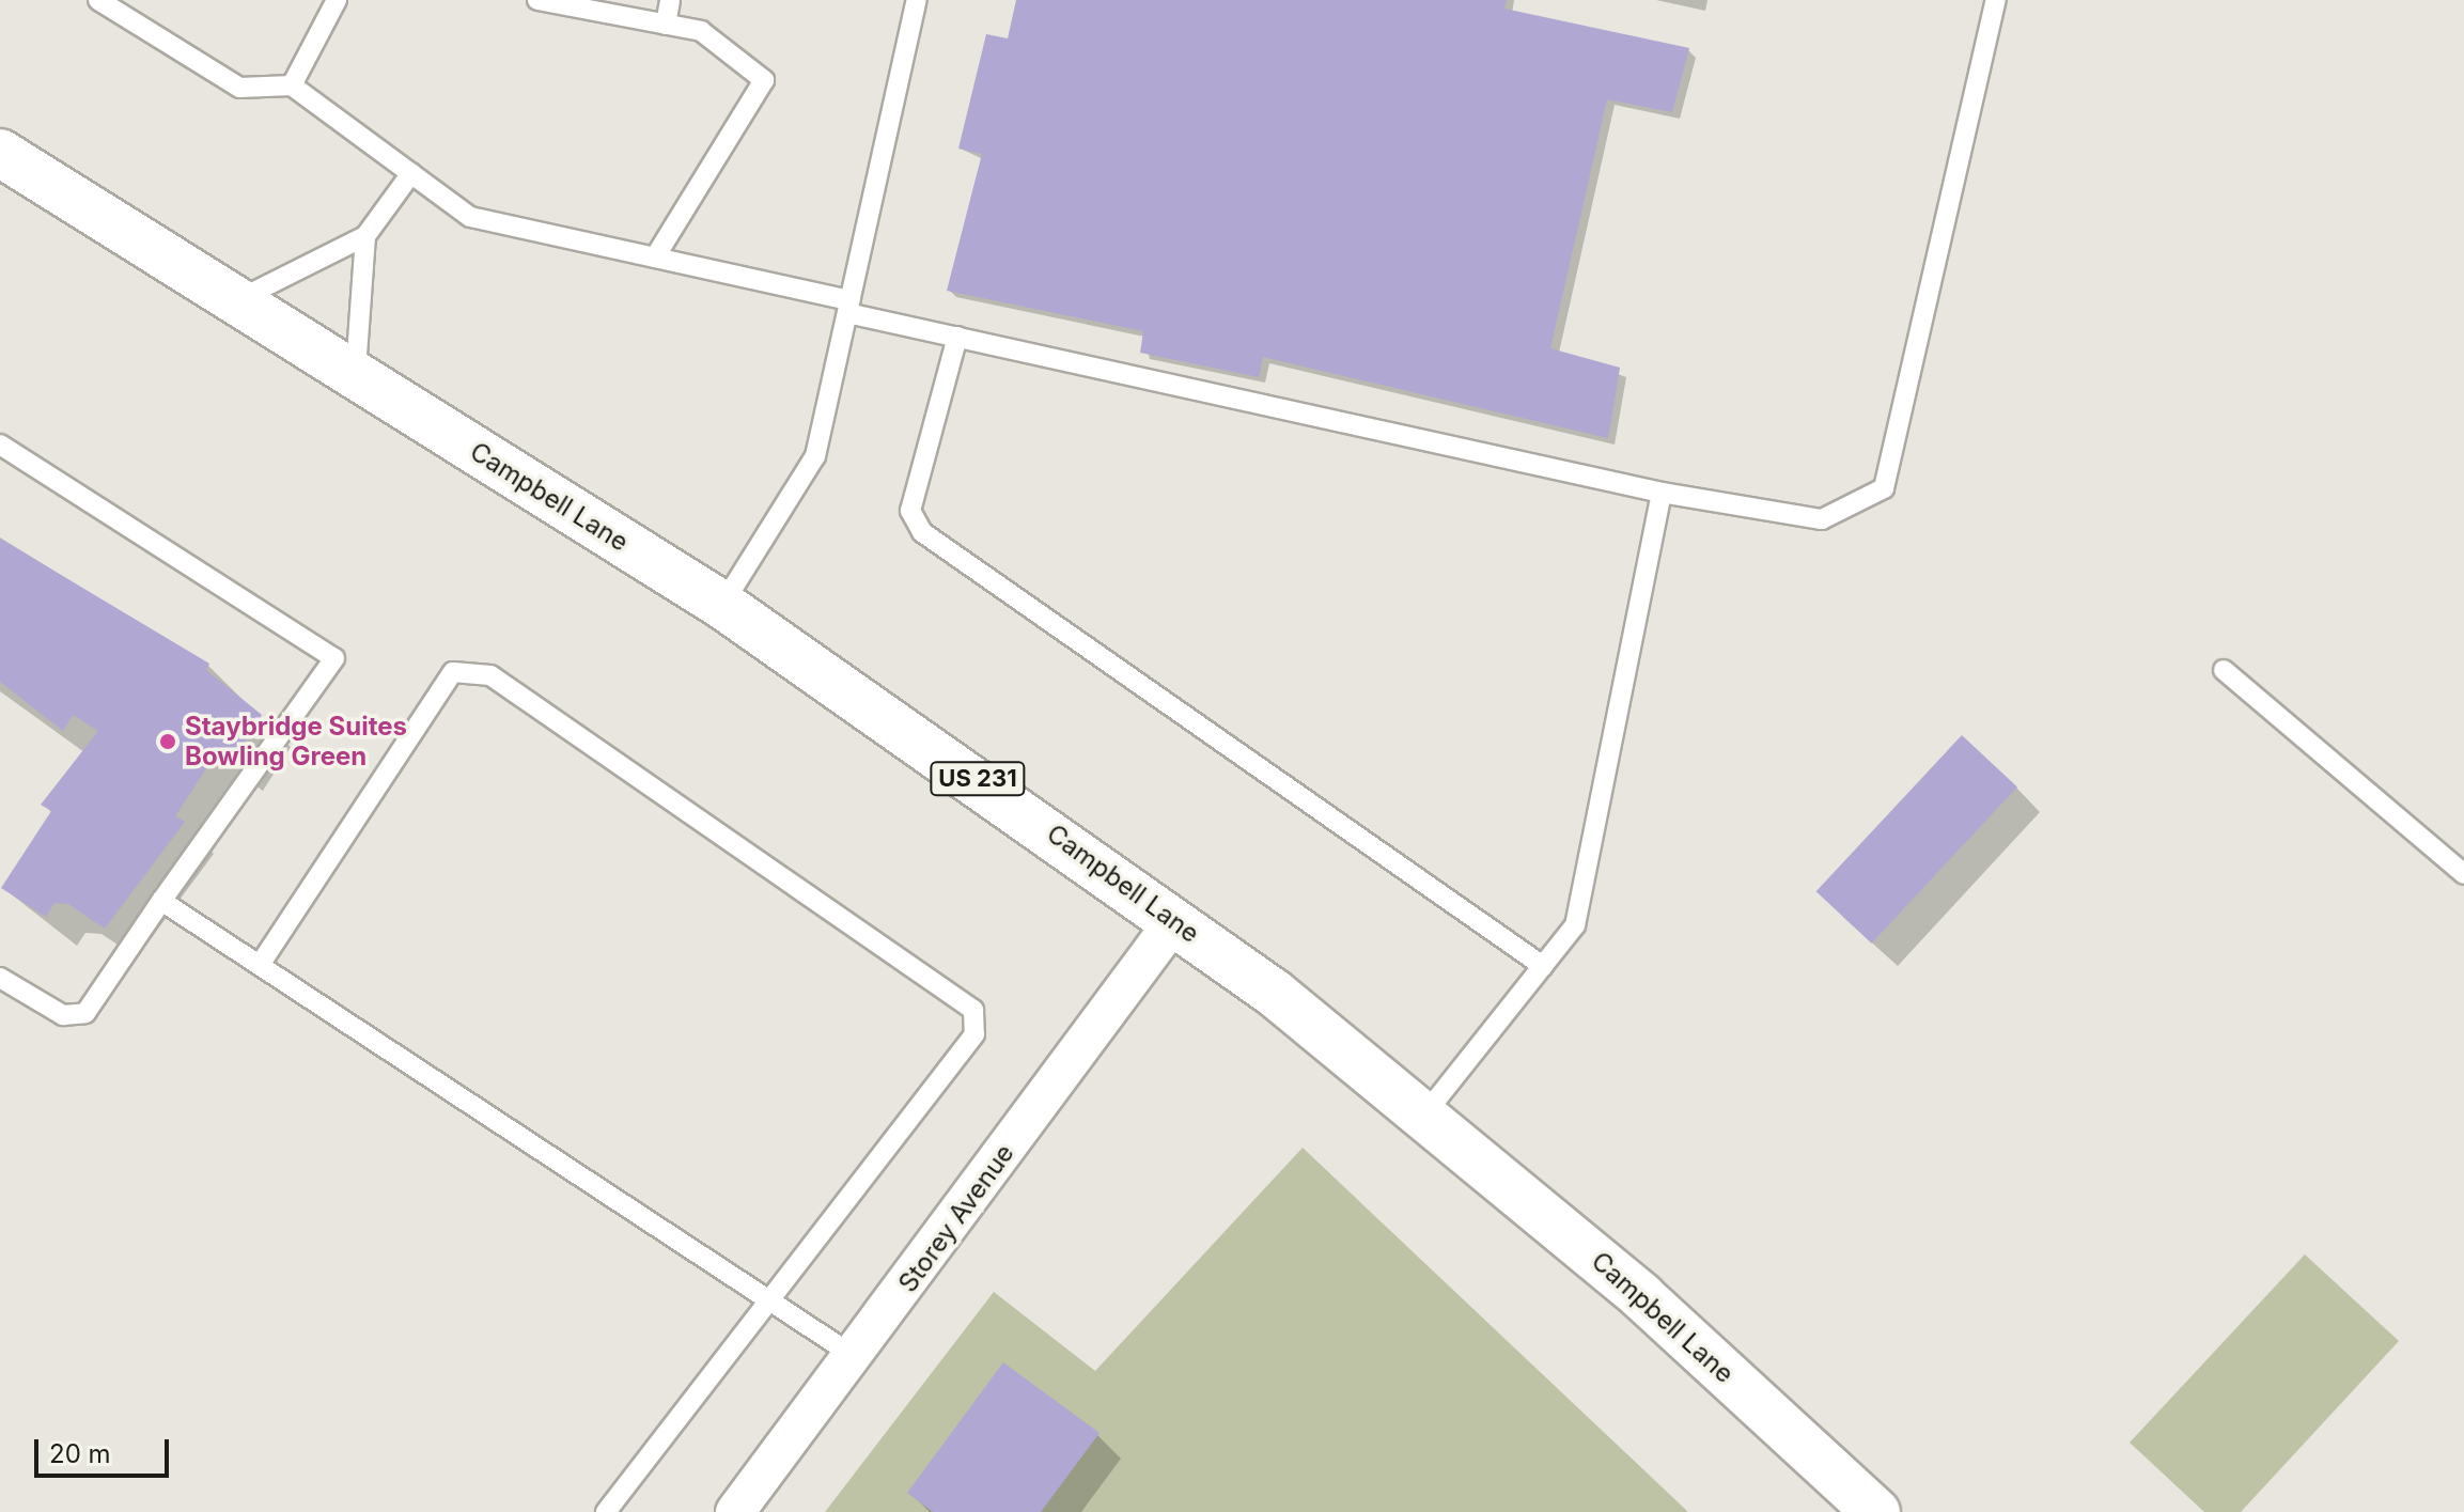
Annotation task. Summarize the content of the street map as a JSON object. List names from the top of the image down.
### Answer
{
  "streets": {
    "main road": ["Campbell Lane", "US 231"],
    "street": ["Storey Avenue"]
  },
  "crossings": [
    ["Campbell Lane", "Storey Avenue"]
  ],
  "places": ["Staybridge Suites Bowling Green"],
  "scale_bar": "20 m"
}
